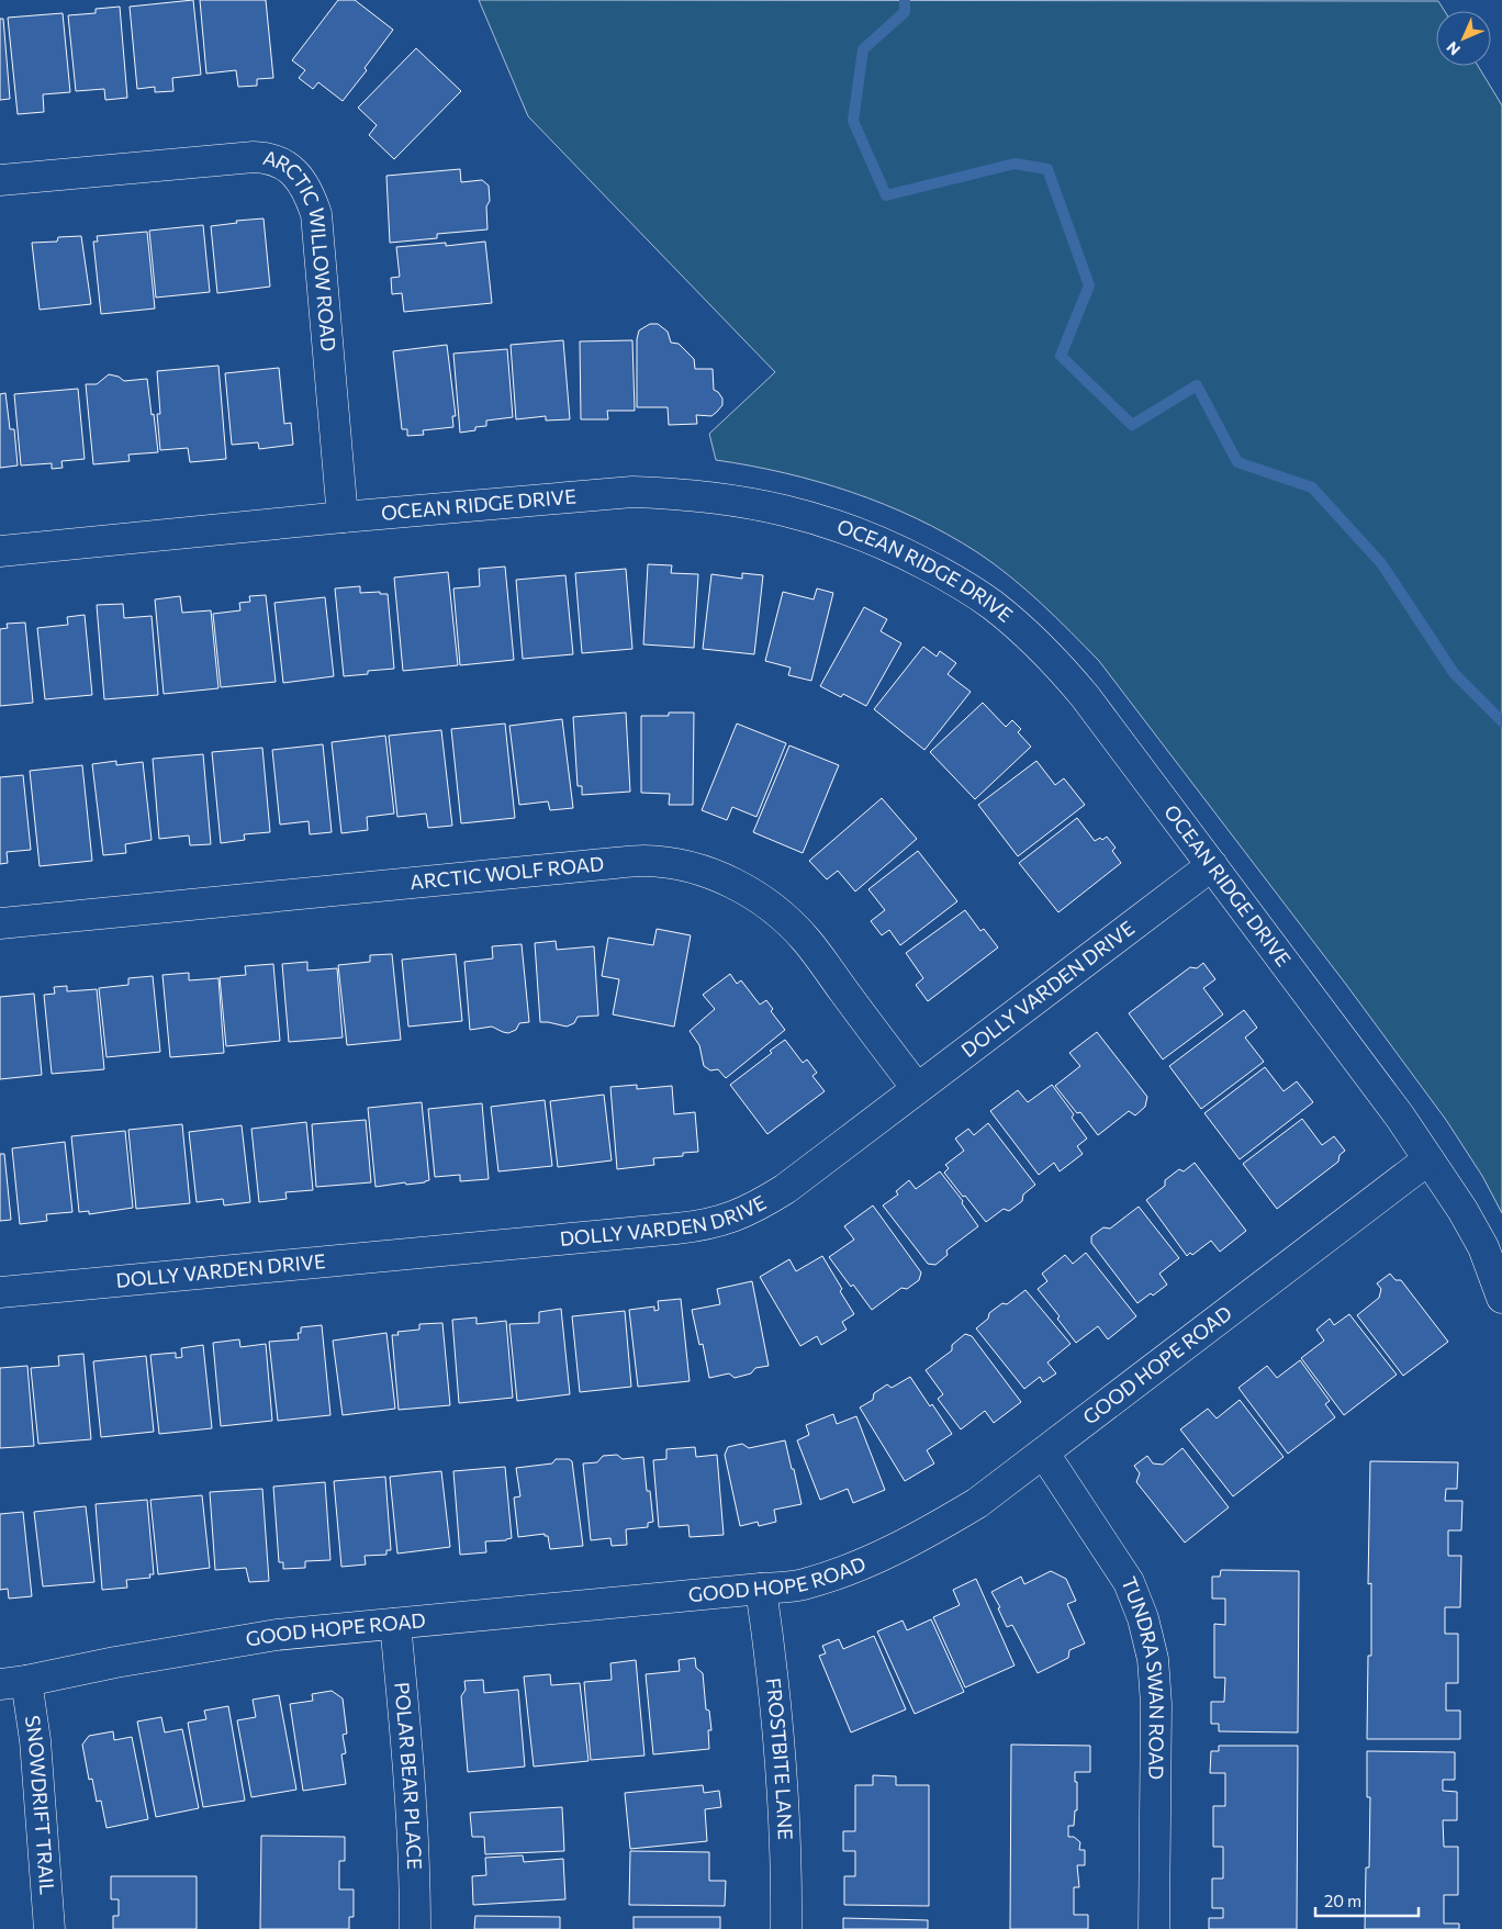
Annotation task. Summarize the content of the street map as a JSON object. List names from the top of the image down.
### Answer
{
  "streets": {
    "street": [
      "ARCTIC WILLOW ROAD",
      "OCEAN RIDGE DRIVE",
      "ARCTIC WOLF ROAD",
      "DOLLY VARDEN DRIVE",
      "GOOD HOPE ROAD",
      "TUNDRA SWAN ROAD",
      "FROSTBITE LANE",
      "POLAR BEAR PLACE",
      "SNOWDRIFT TRAIL"
    ]
  },
  "crossings": [
    ["ARCTIC WILLOW ROAD", "OCEAN RIDGE DRIVE"],
    ["OCEAN RIDGE DRIVE", "DOLLY VARDEN DRIVE"],
    ["OCEAN RIDGE DRIVE", "GOOD HOPE ROAD"],
    ["ARCTIC WOLF ROAD", "DOLLY VARDEN DRIVE"],
    ["GOOD HOPE ROAD", "TUNDRA SWAN ROAD"],
    ["GOOD HOPE ROAD", "FROSTBITE LANE"],
    ["GOOD HOPE ROAD", "POLAR BEAR PLACE"],
    ["GOOD HOPE ROAD", "SNOWDRIFT TRAIL"]
  ],
  "scale_bar": "20 m",
  "north": "bottom left"
}
